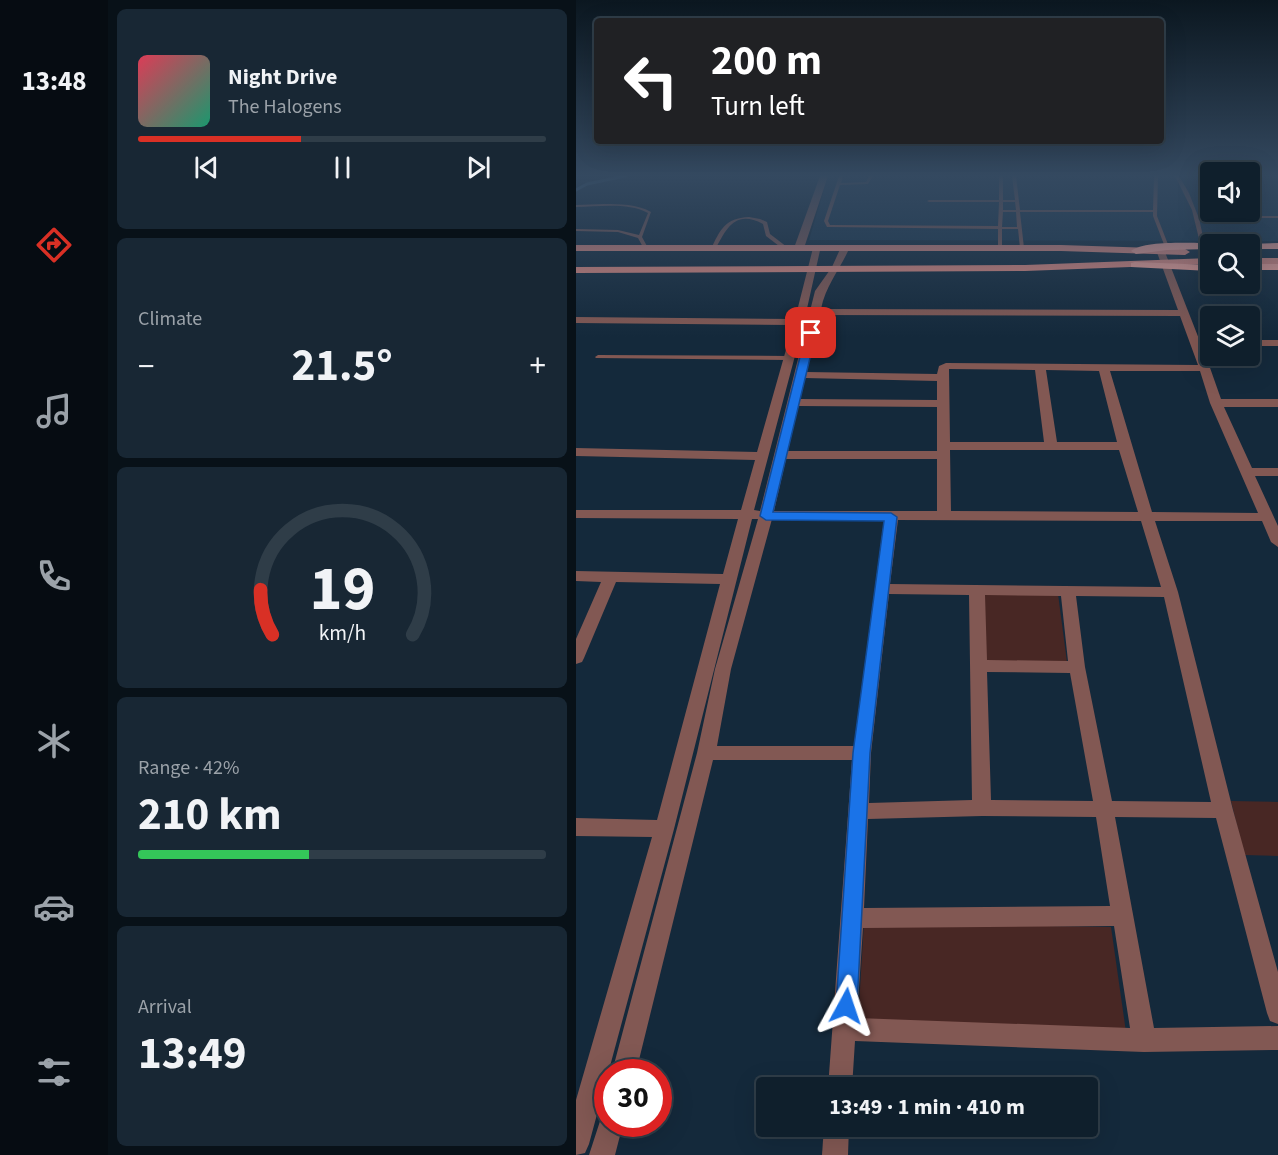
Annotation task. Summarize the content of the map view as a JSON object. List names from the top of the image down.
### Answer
{
  "page": {
    "tabs": "13:48",
    "turn": ["200 m", "Turn left"],
    "song": ["Night Drive", "The Halogens"],
    "tile": [
      "Climate",
      ["Range · 42%", "210 km"],
      ["Arrival", "13:49"]
    ],
    "heat": ["−", "21.5°", "+"],
    "limit": "30",
    "trip": "13:49 · 1 min · 410 m",
    "gauge": ["19", "km/h"]
  }
}
